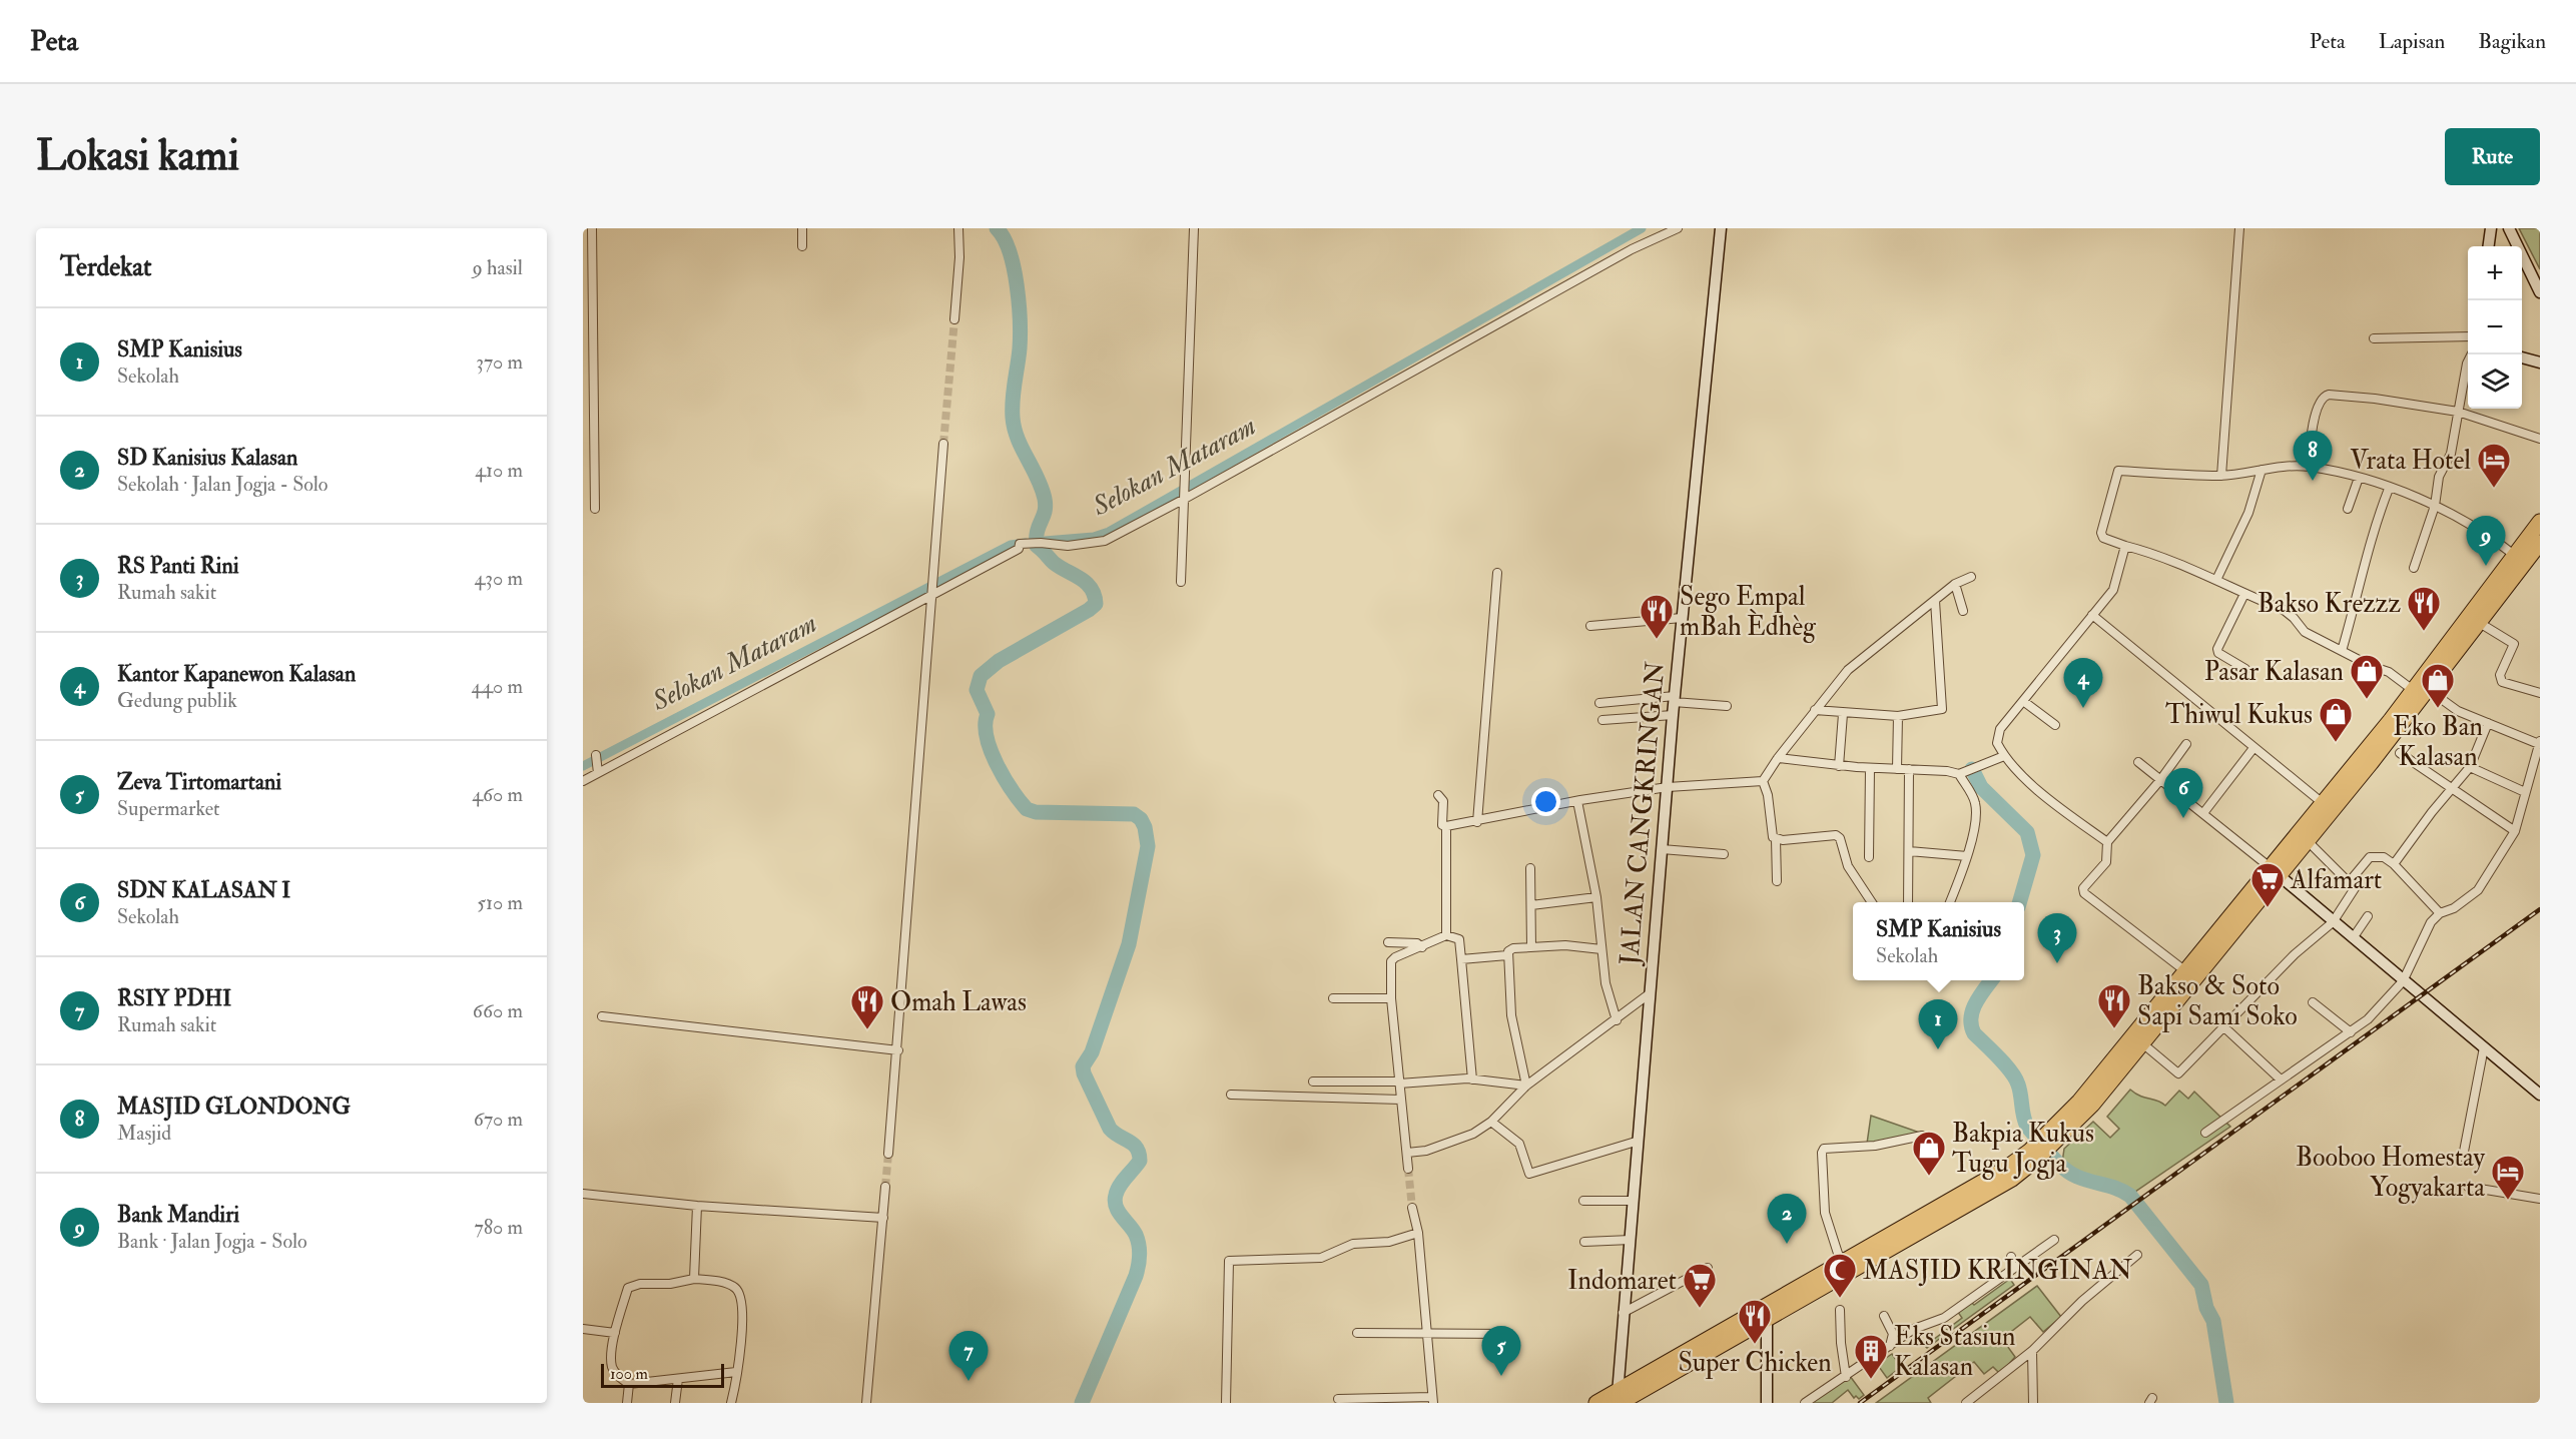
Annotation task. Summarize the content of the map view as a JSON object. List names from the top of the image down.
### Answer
{
  "streets": {
    "main road": ["JALAN CANGKRINGAN"]
  },
  "water": ["Selokan Mataram"],
  "places": {
    "hotel": ["Vrata Hotel", "Booboo Homestay Yogyakarta"],
    "restaurant": [
      "Bakso Krezzz",
      "Sego Empal mBah Èdhèg",
      "Bakso & Soto Sapi Sami Soko",
      "Omah Lawas",
      "Super Chicken"
    ],
    "shop": [
      "Pasar Kalasan",
      "Eko Ban Kalasan",
      "Thiwul Kukus",
      "Bakpia Kukus Tugu Jogja"
    ],
    "supermarket": ["Alfamart", "Indomaret"],
    "mosque": ["MASJID KRINGINAN"],
    "building": ["Eks Stasiun Kalasan"]
  },
  "scale_bar": "100 m",
  "page": {
    "header": "Peta",
    "nav": ["Peta", "Lapisan", "Bagikan"],
    "buttons": "Rute",
    "title": "Lokasi kami",
    "heading": ["Terdekat", "9 hasil"],
    "map_buttons": ["+", "−"],
    "list": [
      {
        "mark": "1",
        "name": "SMP Kanisius",
        "note": "Sekolah",
        "value": "370 m"
      },
      {
        "mark": "2",
        "name": "SD Kanisius Kalasan",
        "note": "Sekolah · Jalan Jogja - Solo",
        "value": "410 m"
      },
      {
        "mark": "3",
        "name": "RS Panti Rini",
        "note": "Rumah sakit",
        "value": "430 m"
      },
      {
        "mark": "4",
        "name": "Kantor Kapanewon Kalasan",
        "note": "Gedung publik",
        "value": "440 m"
      },
      {
        "mark": "5",
        "name": "Zeva Tirtomartani",
        "note": "Supermarket",
        "value": "460 m"
      },
      {
        "mark": "6",
        "name": "SDN KALASAN I",
        "note": "Sekolah",
        "value": "510 m"
      },
      {
        "mark": "7",
        "name": "RSIY PDHI",
        "note": "Rumah sakit",
        "value": "660 m"
      },
      {
        "mark": "8",
        "name": "MASJID GLONDONG",
        "note": "Masjid",
        "value": "670 m"
      },
      {
        "mark": "9",
        "name": "Bank Mandiri",
        "note": "Bank · Jalan Jogja - Solo",
        "value": "780 m"
      }
    ],
    "pins": [
      "8",
      "9",
      "4",
      "6",
      "3",
      "1",
      "2",
      "5",
      "7"
    ],
    "popup": ["SMP Kanisius", "Sekolah"],
    "scale": "100 m"
  }
}
